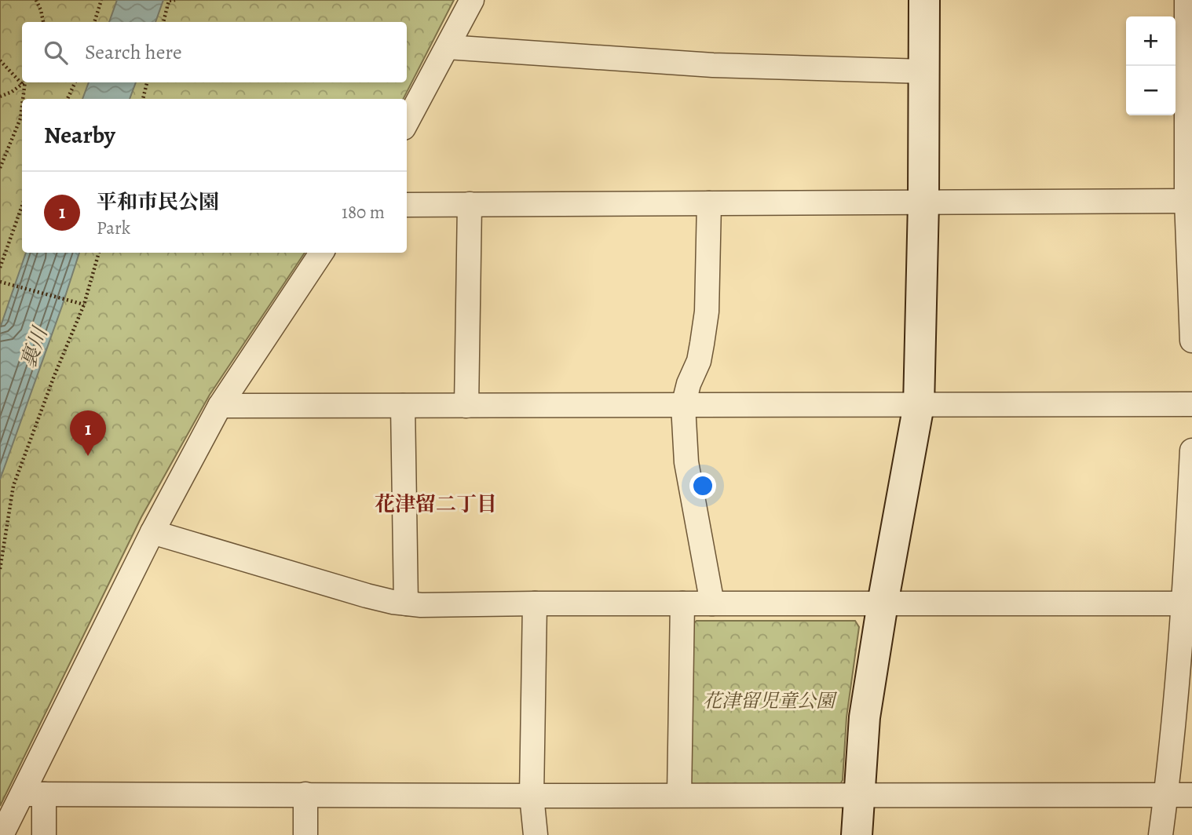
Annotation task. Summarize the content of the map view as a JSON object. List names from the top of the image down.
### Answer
{
  "districts": ["花津留二丁目"],
  "water": ["裏川"],
  "parks": ["花津留児童公園"],
  "page": {
    "map_buttons": ["+", "−"],
    "search": "Search here",
    "heading": "Nearby",
    "list": [
      {
        "mark": "1",
        "name": "平和市民公園",
        "note": "Park",
        "value": "180 m"
      }
    ],
    "pins": "1"
  }
}
